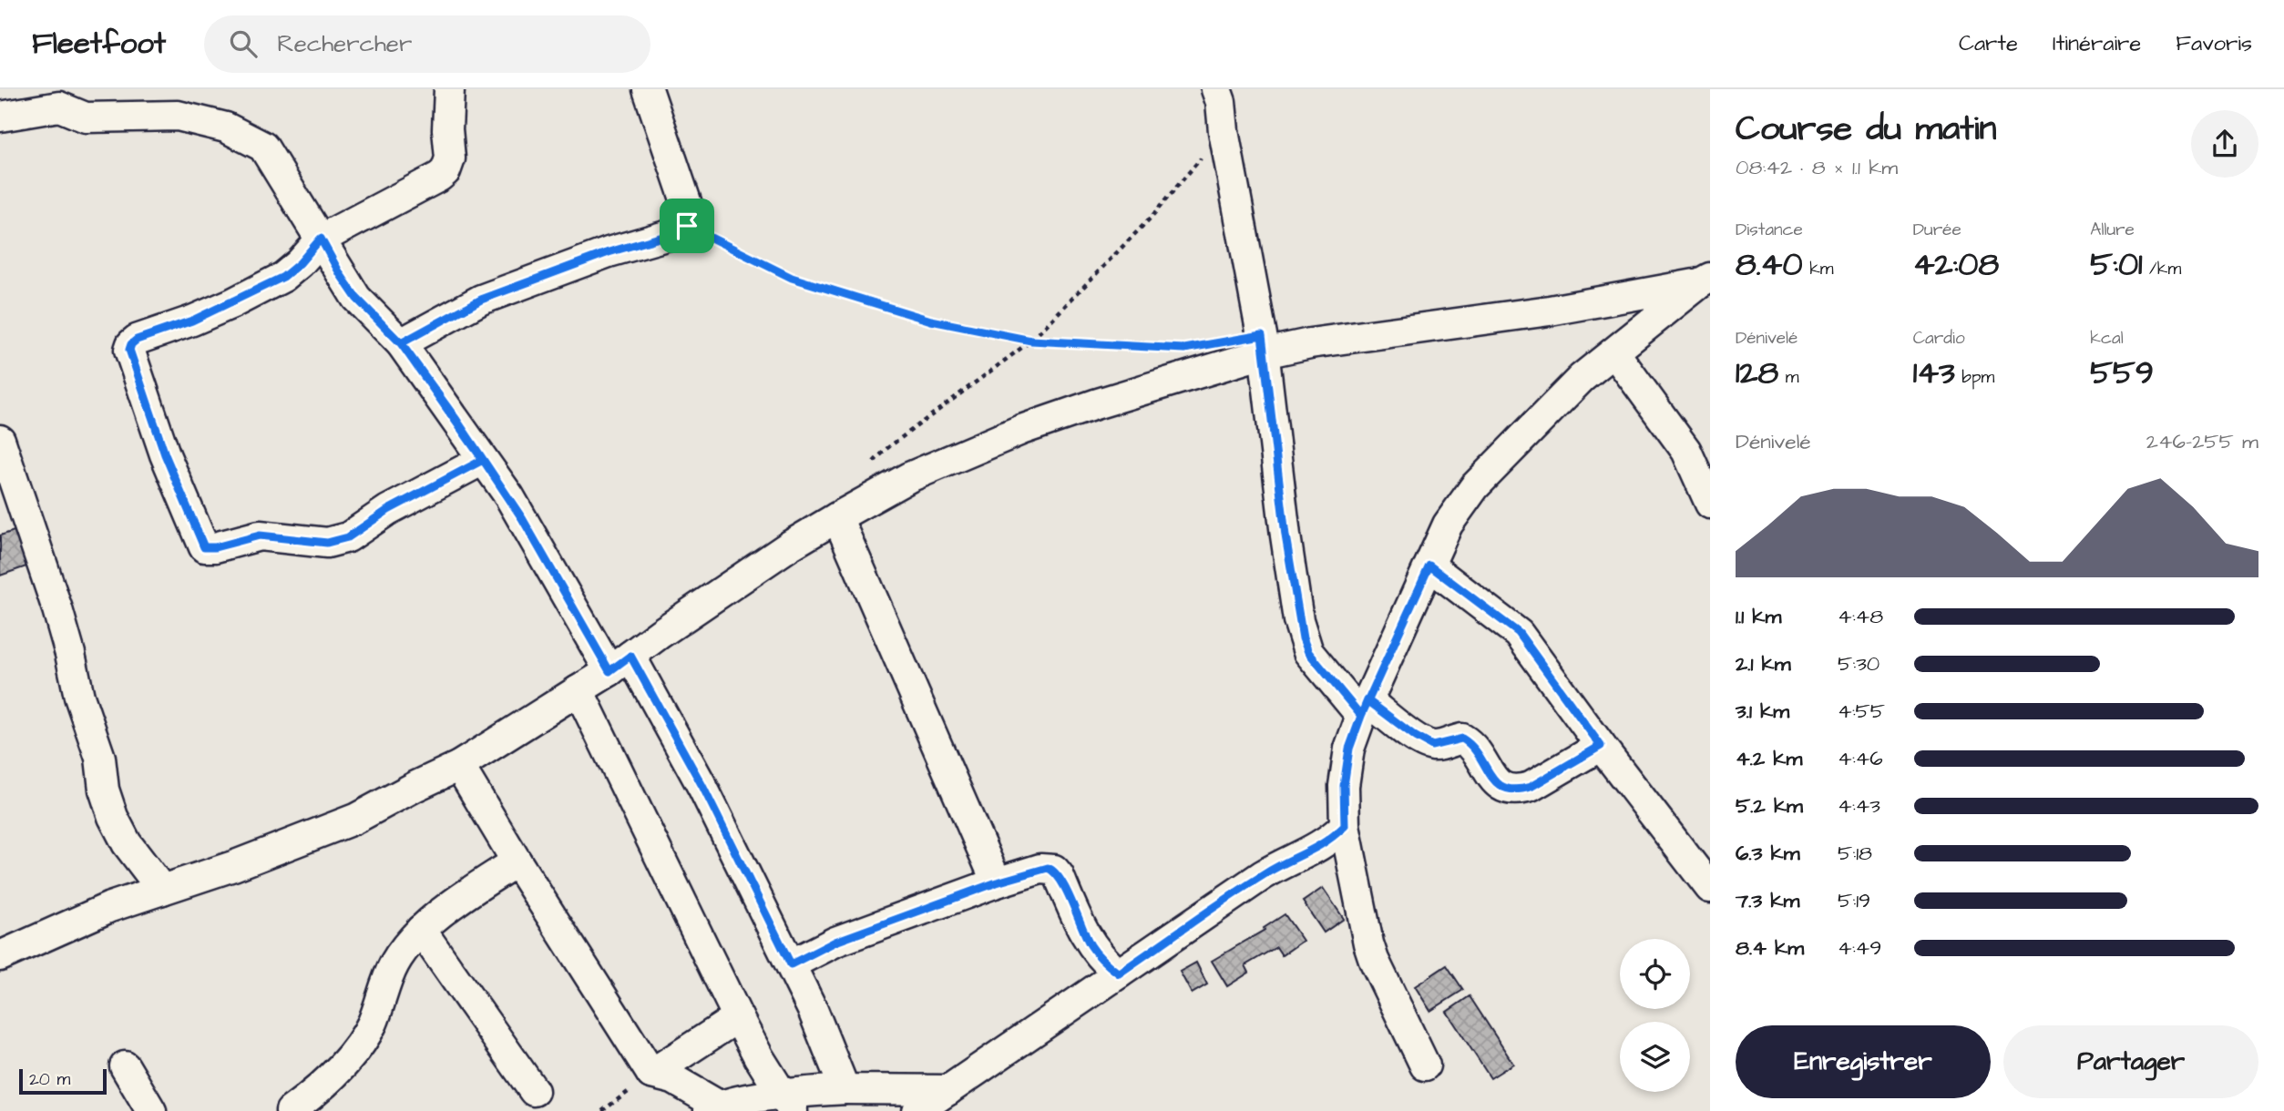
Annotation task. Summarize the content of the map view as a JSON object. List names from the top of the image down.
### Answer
{
  "scale_bar": "20 m",
  "page": {
    "header": "Fleetfoot",
    "search": "Rechercher",
    "nav": ["Carte", "Itinéraire", "Favoris"],
    "heading": ["Course du matin", "08:42 · 8 × 1.1 km"],
    "stats": [
      ["Distance", "8.40 km"],
      ["Durée", "42:08"],
      ["Allure", "5:01 /km"],
      ["Dénivelé", "128 m"],
      ["Cardio", "143 bpm"],
      ["kcal", "559"]
    ],
    "chart": ["Dénivelé", "246–255 m"],
    "list": [
      {
        "name": "1.1 km",
        "note": "4:48"
      },
      {
        "name": "2.1 km",
        "note": "5:30"
      },
      {
        "name": "3.1 km",
        "note": "4:55"
      },
      {
        "name": "4.2 km",
        "note": "4:46"
      },
      {
        "name": "5.2 km",
        "note": "4:43"
      },
      {
        "name": "6.3 km",
        "note": "5:18"
      },
      {
        "name": "7.3 km",
        "note": "5:19"
      },
      {
        "name": "8.4 km",
        "note": "4:49"
      }
    ],
    "buttons": ["Enregistrer", "Partager"],
    "scale": "20 m"
  }
}
